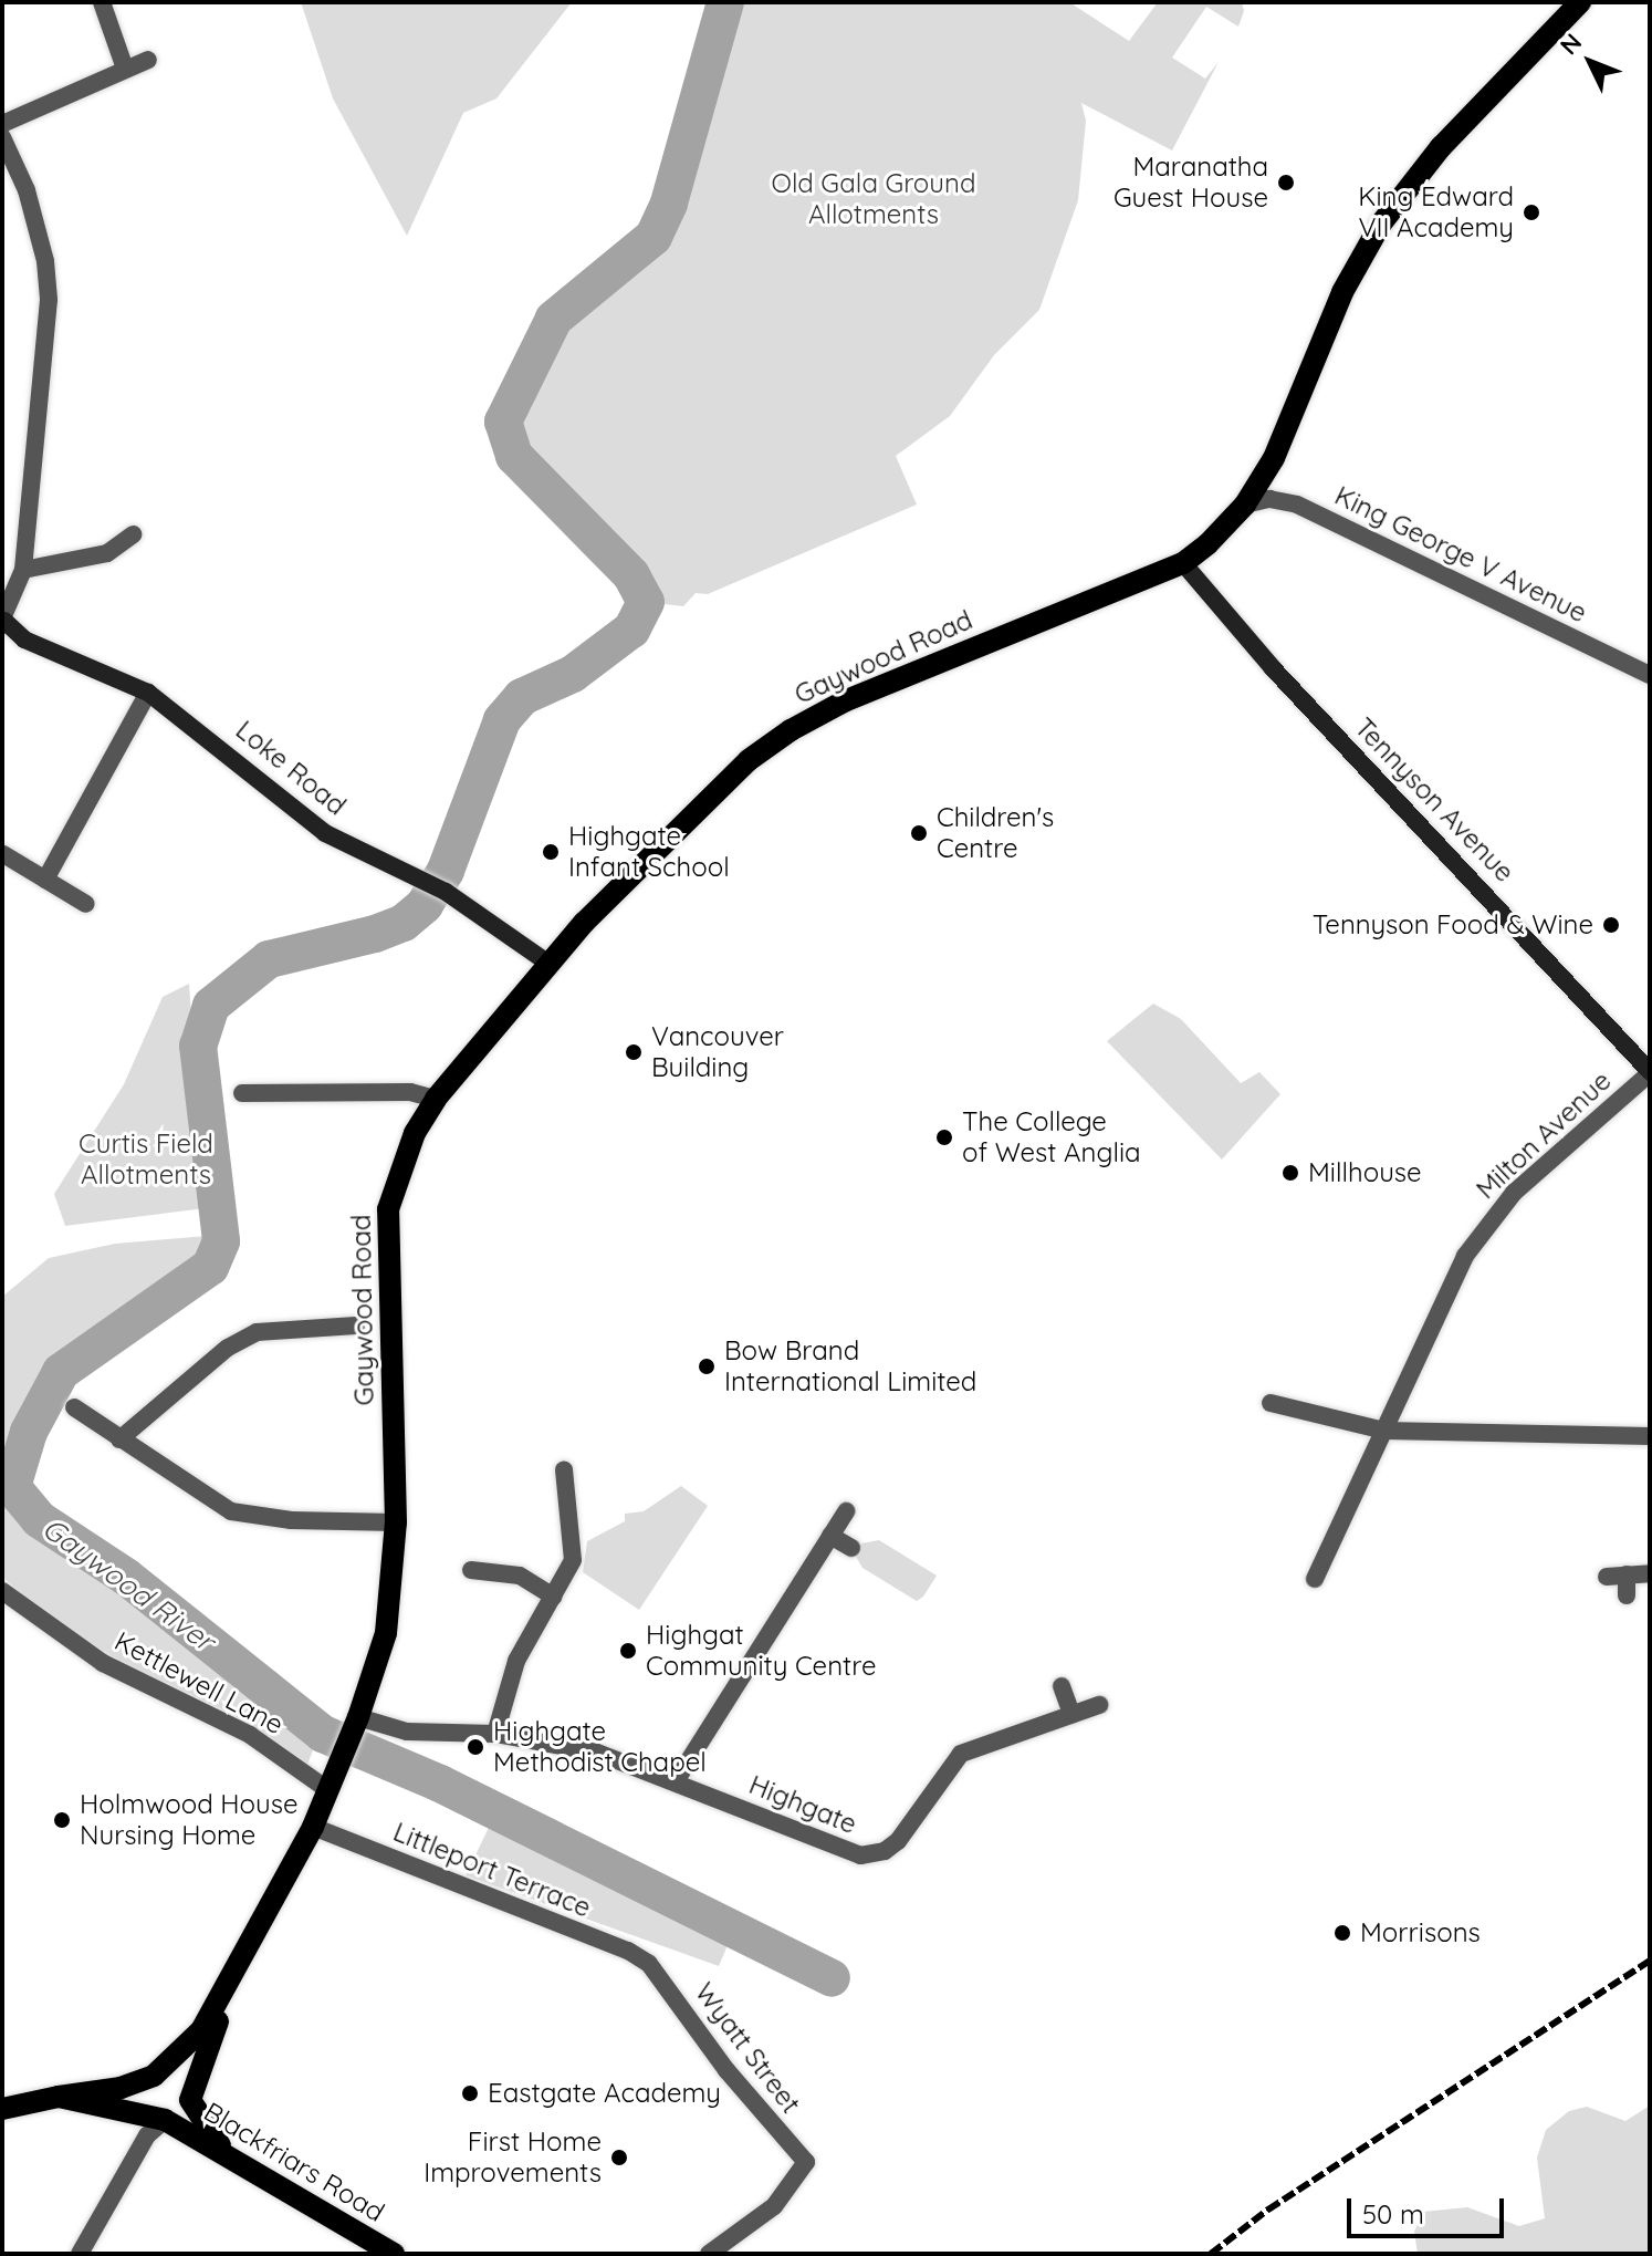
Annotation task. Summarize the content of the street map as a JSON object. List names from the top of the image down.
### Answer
{
  "streets": {
    "main road": [
      "Gaywood Road",
      "Loke Road",
      "Tennyson Avenue",
      "Blackfriars Road"
    ],
    "street": [
      "King George V Avenue",
      "Milton Avenue",
      "Kettlewell Lane",
      "Highgate",
      "Littleport Terrace",
      "Wyatt Street"
    ]
  },
  "crossings": [
    ["King George V Avenue", "Gaywood Road"],
    ["Gaywood Road", "Loke Road"],
    ["Gaywood Road", "Tennyson Avenue"],
    ["Gaywood Road", "Kettlewell Lane"],
    ["Gaywood Road", "Highgate"],
    ["Gaywood Road", "Littleport Terrace"],
    ["Tennyson Avenue", "Milton Avenue"],
    ["Littleport Terrace", "Wyatt Street"]
  ],
  "water": ["Gaywood River"],
  "parks": ["Old Gala Ground Allotments", "Curtis Field Allotments"],
  "places": [
    "Maranatha Guest House",
    "King Edward VII Academy",
    "Children's Centre",
    "Highgate Infant School",
    "Tennyson Food & Wine",
    "Vancouver Building",
    "The College of West Anglia",
    "Millhouse",
    "Bow Brand International Limited",
    "Highgat Community Centre",
    "Highgate Methodist Chapel",
    "Holmwood House Nursing Home",
    "Morrisons",
    "Eastgate Academy",
    "First Home Improvements"
  ],
  "scale_bar": "50 m",
  "north": "top left"
}
